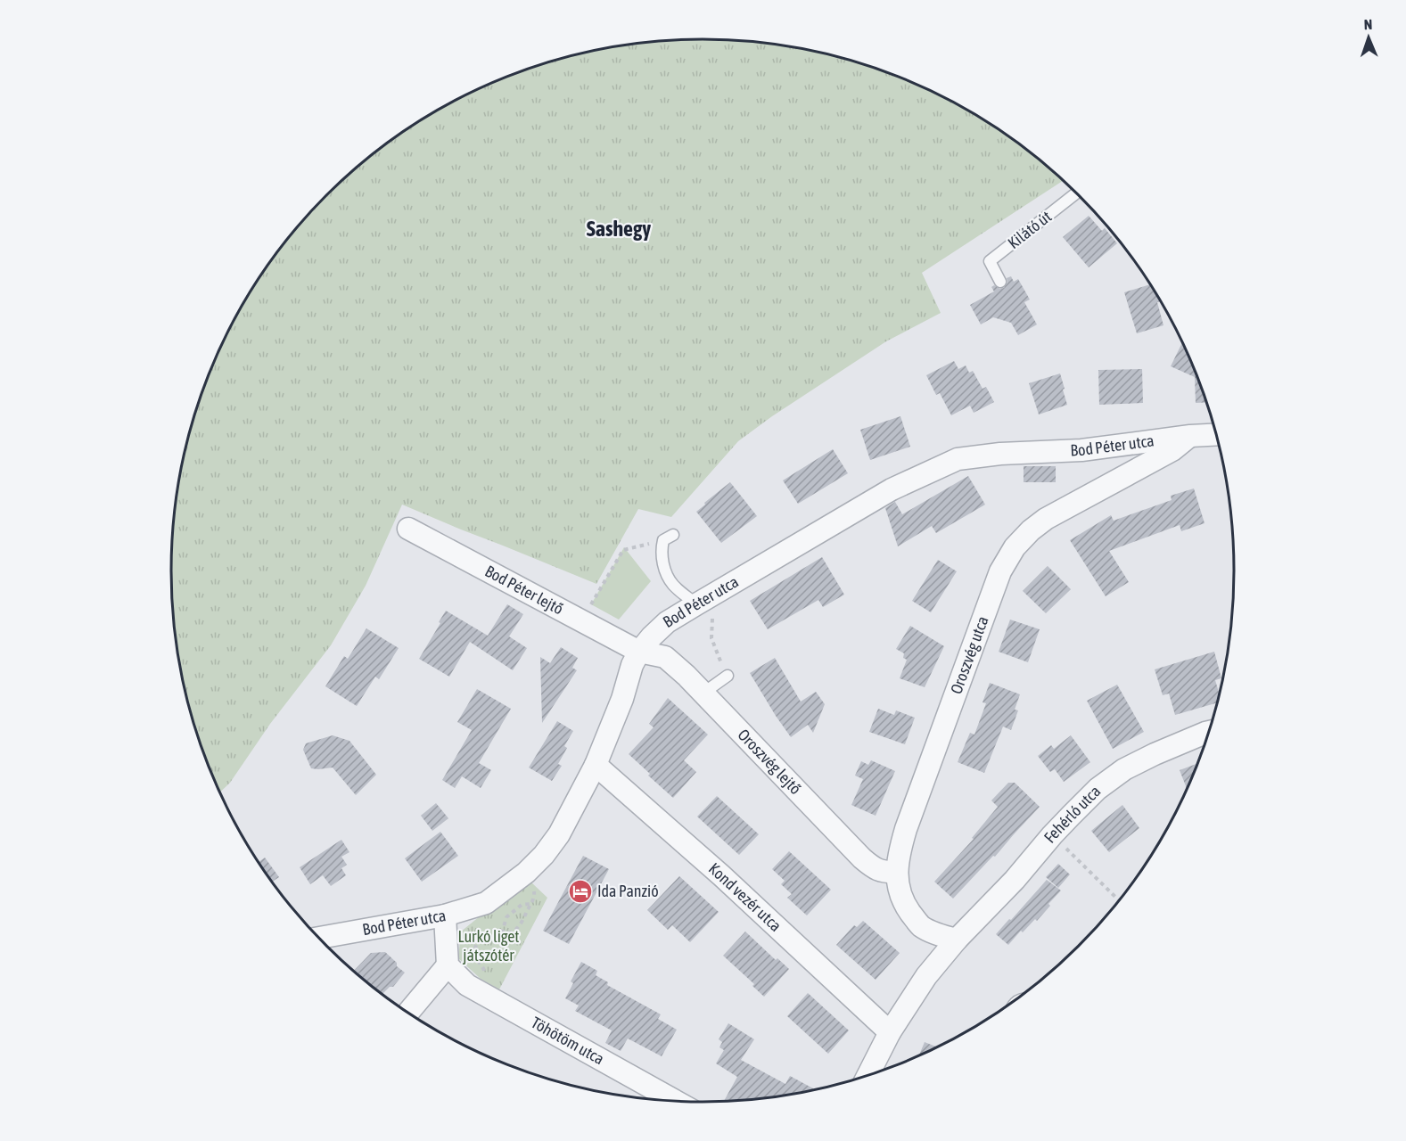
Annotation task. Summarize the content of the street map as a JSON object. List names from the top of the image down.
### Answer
{
  "streets": {
    "street": [
      "Bod Péter utca",
      "Bod Péter lejtő",
      "Oroszvég utca",
      "Oroszvég lejtő",
      "Fehérló utca",
      "Kond vezér utca",
      "Töhötöm utca"
    ],
    "lane": ["Kilátó út"]
  },
  "crossings": [
    ["Bod Péter utca", "Bod Péter lejtő"],
    ["Bod Péter utca", "Oroszvég utca"],
    ["Bod Péter utca", "Oroszvég lejtő"],
    ["Bod Péter utca", "Kond vezér utca"],
    ["Bod Péter lejtő", "Oroszvég lejtő"],
    ["Oroszvég utca", "Oroszvég lejtő"],
    ["Oroszvég utca", "Fehérló utca"]
  ],
  "districts": ["Sashegy"],
  "parks": ["Lurkó liget játszótér"],
  "places": {
    "hotel": ["Ida Panzió"]
  },
  "north": "top"
}
